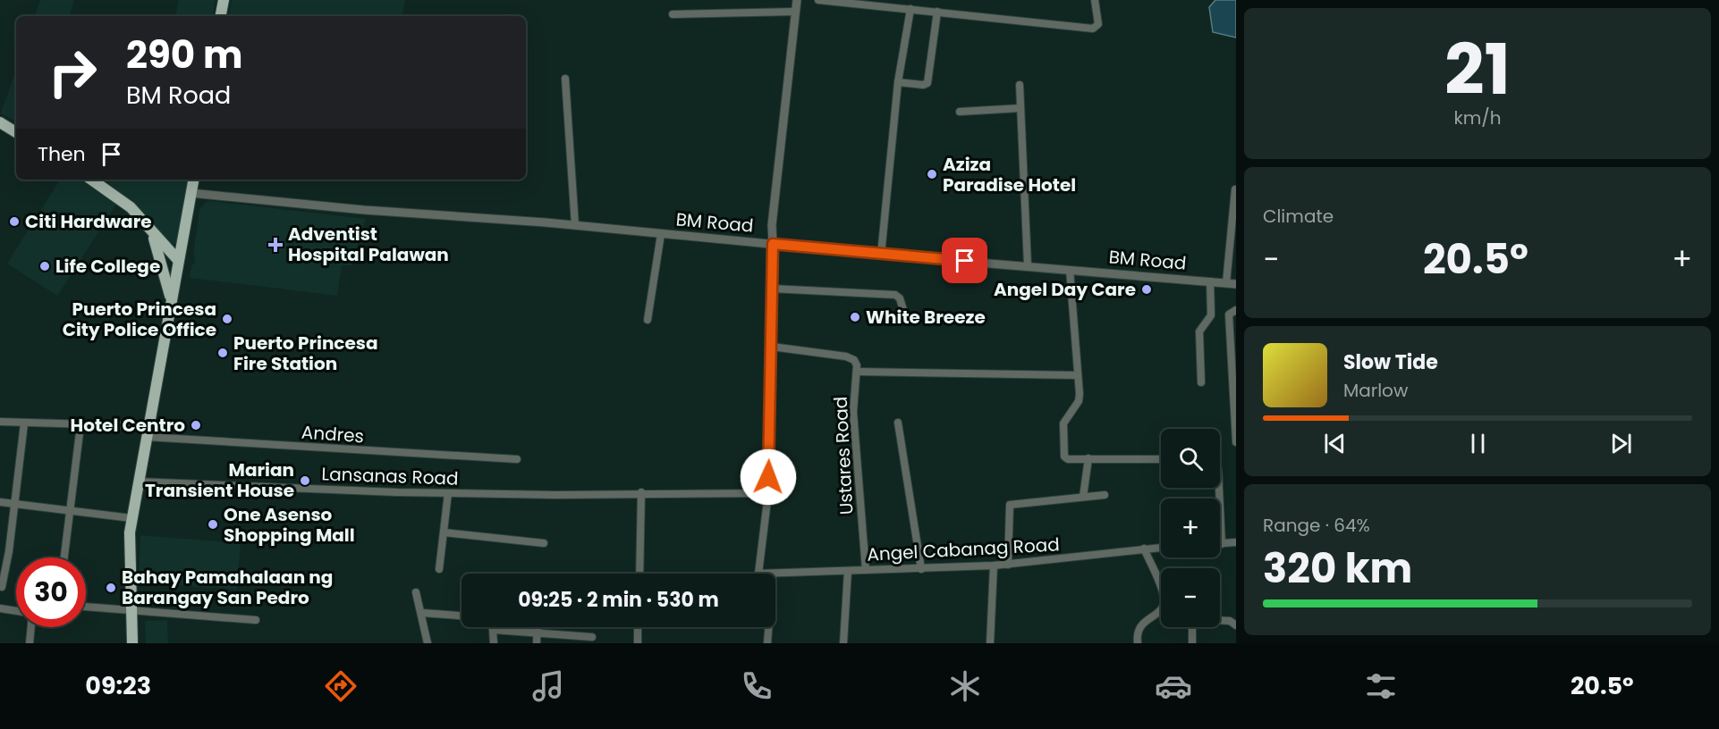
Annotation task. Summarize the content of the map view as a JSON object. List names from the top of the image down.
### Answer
{
  "streets": {
    "street": [
      "BM Road",
      "Andres",
      "Ustares Road",
      "Lansanas Road",
      "Angel Cabanag Road"
    ]
  },
  "crossings": [
    ["Ustares Road", "Angel Cabanag Road"],
    ["Lansanas Road", "Angel Cabanag Road"]
  ],
  "places": {
    "other": [
      "Aziza Paradise Hotel",
      "Citi Hardware",
      "Life College",
      "Angel Day Care",
      "White Breeze",
      "Puerto Princesa City Police Office",
      "Puerto Princesa Fire Station",
      "Hotel Centro",
      "Marian Transient House",
      "One Asenso Shopping Mall",
      "Bahay Pamahalaan ng Barangay San Pedro"
    ],
    "health": ["Adventist Hospital Palawan"]
  },
  "page": {
    "tile": [
      ["21", "km/h"],
      "Climate",
      ["Range · 64%", "320 km"]
    ],
    "turn": ["290 m", "BM Road"],
    "then": "Then",
    "heat": ["−", "20.5°", "+"],
    "song": ["Slow Tide", "Marlow"],
    "map_buttons": ["+", "−"],
    "limit": "30",
    "trip": "09:25 · 2 min · 530 m",
    "tabs": ["09:23", "20.5°"]
  }
}
